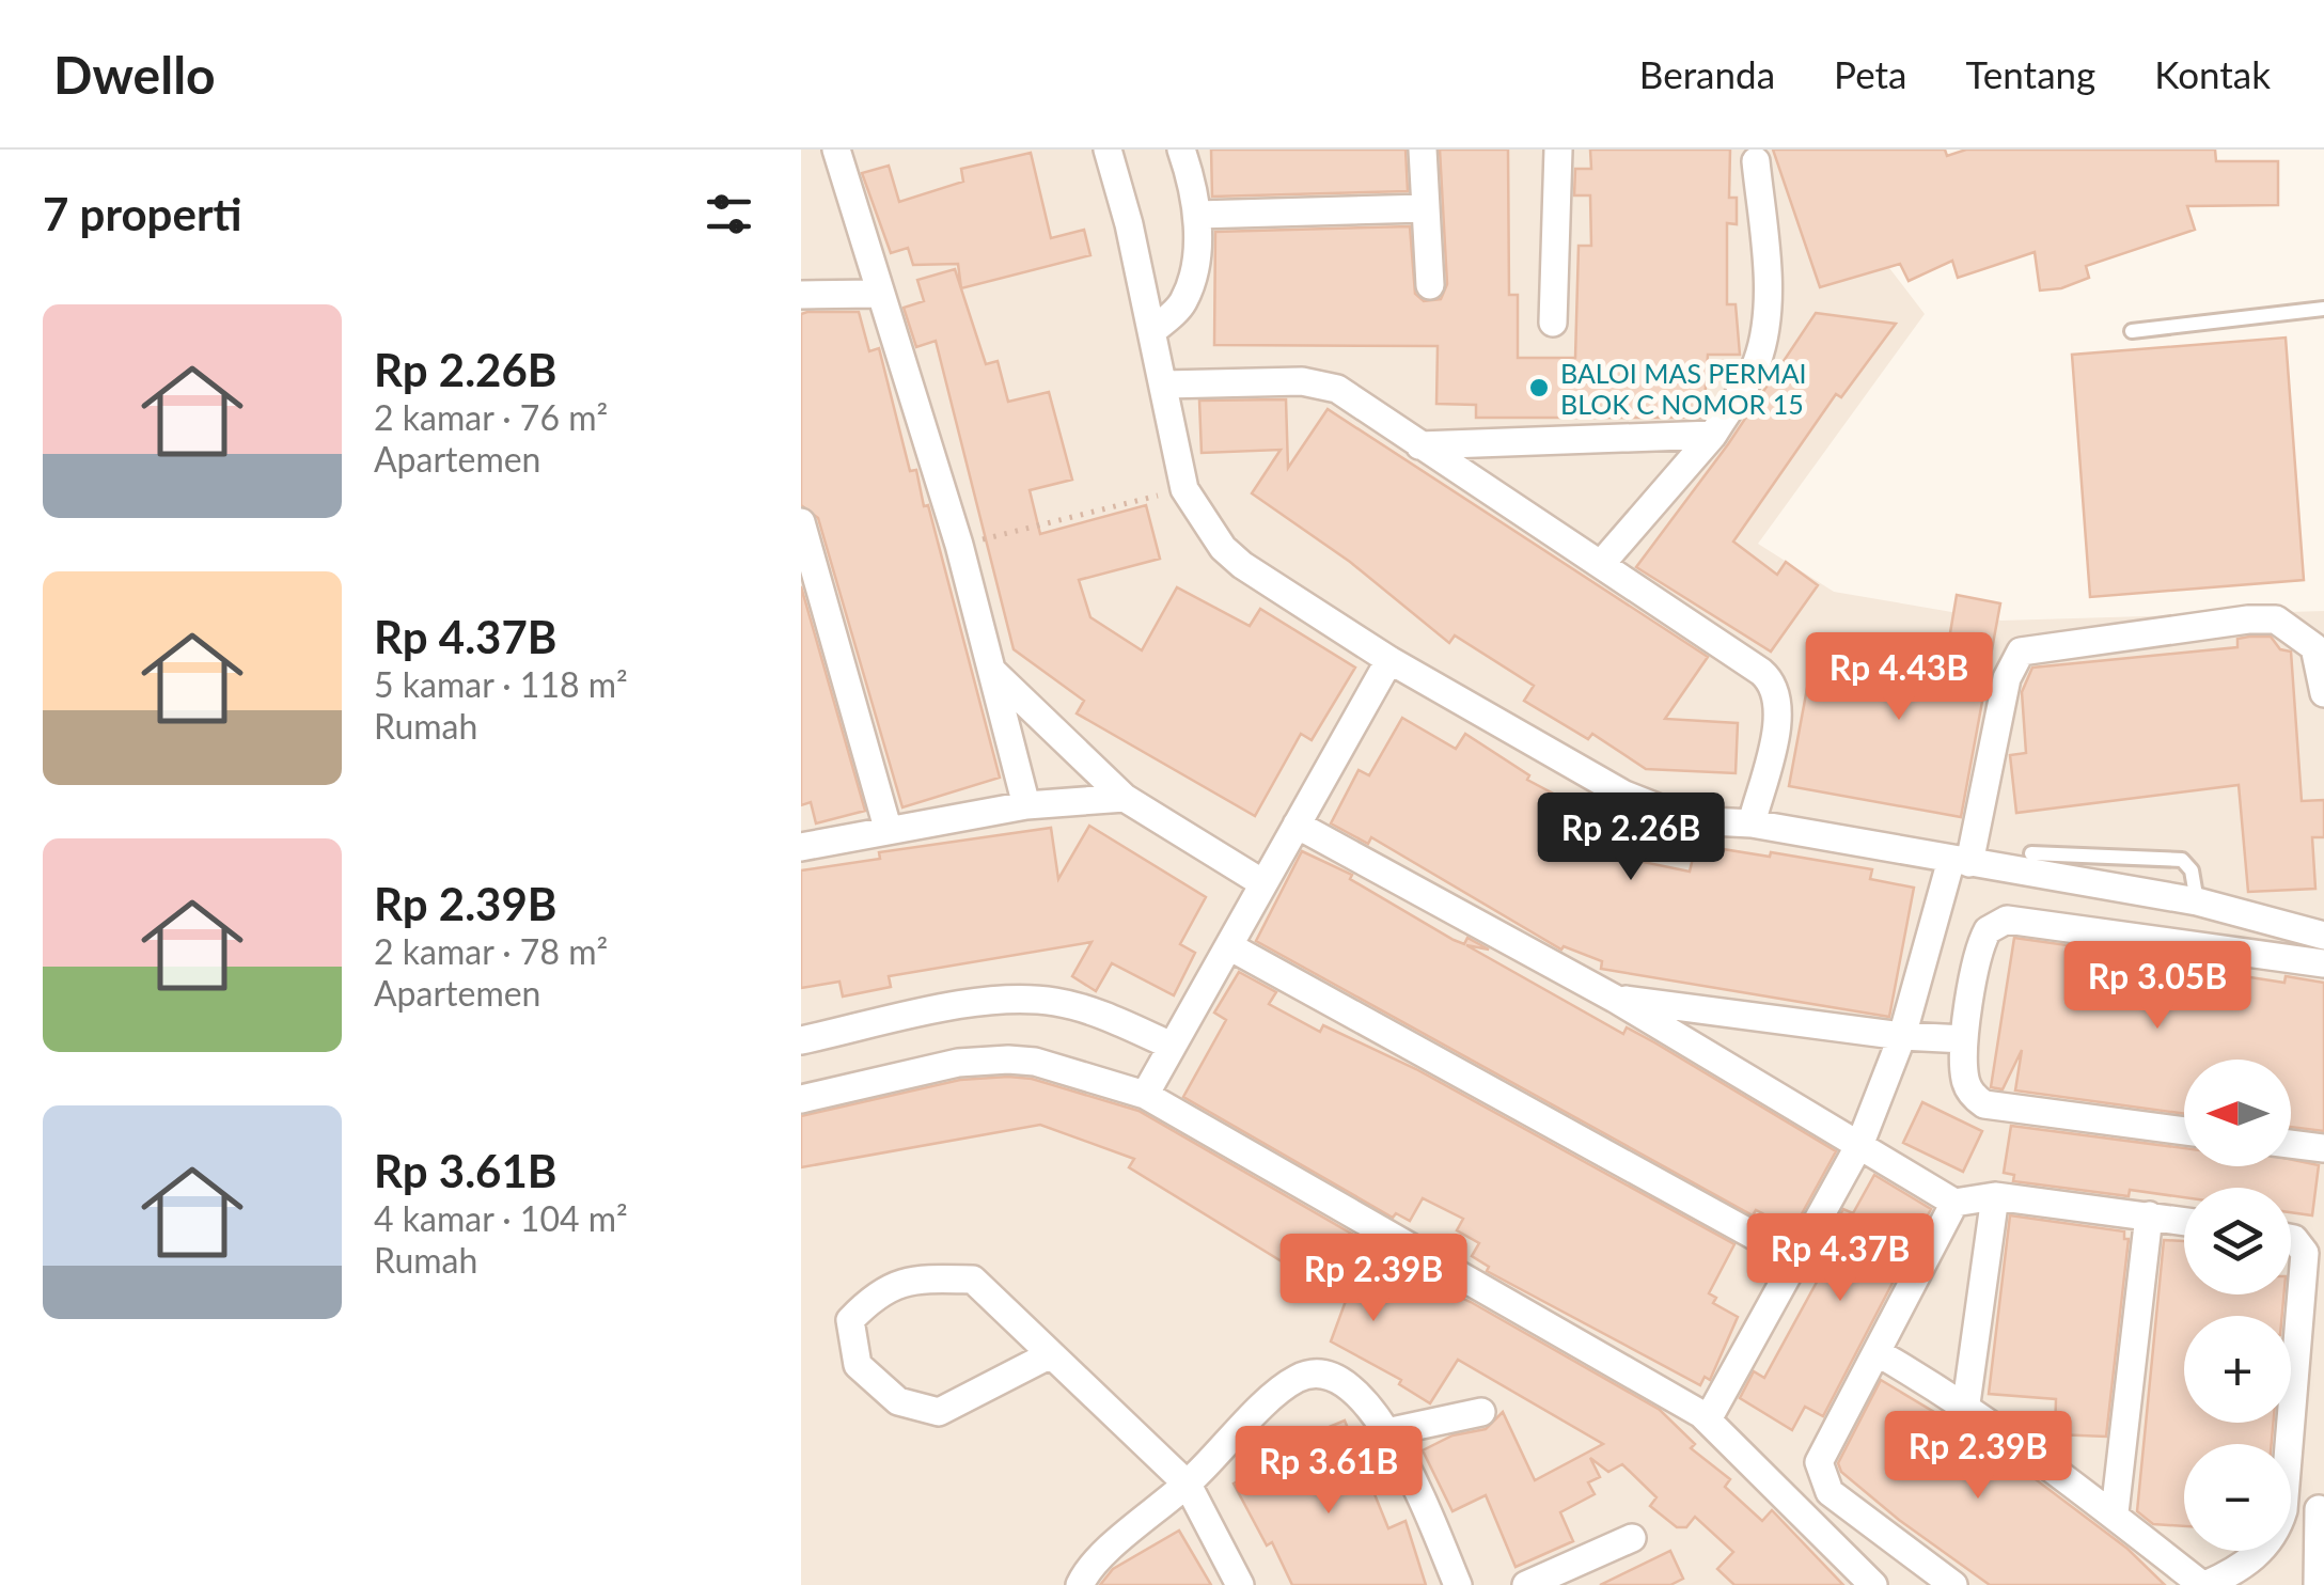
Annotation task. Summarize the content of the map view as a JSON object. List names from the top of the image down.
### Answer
{
  "places": ["BALOI MAS PERMAI BLOK C NOMOR 15"],
  "north": "left",
  "page": {
    "header": "Dwello",
    "nav": [
      "Beranda",
      "Peta",
      "Tentang",
      "Kontak"
    ],
    "heading": "7 properti",
    "list": [
      {
        "name": "Rp 2.26B",
        "note": "2 kamar · 76 m² · Apartemen"
      },
      {
        "name": "Rp 4.37B",
        "note": "5 kamar · 118 m² · Rumah"
      },
      {
        "name": "Rp 2.39B",
        "note": "2 kamar · 78 m² · Apartemen"
      },
      {
        "name": "Rp 3.61B",
        "note": "4 kamar · 104 m² · Rumah"
      }
    ],
    "price": [
      "Rp 4.43B",
      "Rp 2.26B",
      "Rp 3.05B",
      "Rp 4.37B",
      "Rp 2.39B",
      "Rp 2.39B",
      "Rp 3.61B"
    ],
    "map_buttons": ["+", "−"]
  }
}
